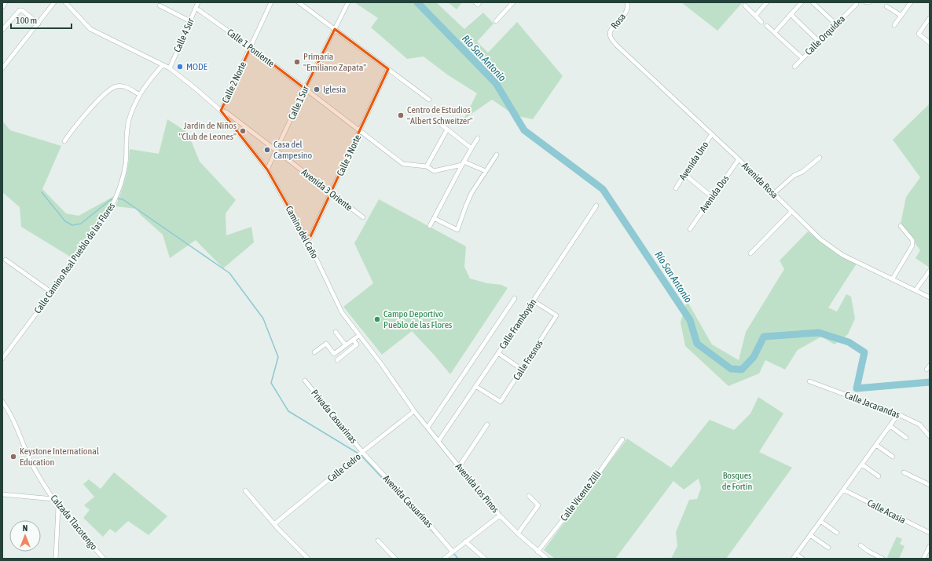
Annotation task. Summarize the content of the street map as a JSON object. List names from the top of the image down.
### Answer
{
  "streets": {
    "street": [
      "Rosa",
      "Calle 4 Sur",
      "Calle Orquídea",
      "Calle 1 Poniente",
      "Calle 2 Norte",
      "Calle 1 Sur",
      "Calle 3 Norte",
      "Avenida Uno",
      "Avenida Rosa",
      "Avenida 3 Oriente",
      "Avenida Dos",
      "Camino del Caño",
      "Calle Camino Real Pueblo de las Flores",
      "Calle Framboyán",
      "Calle Fresnos",
      "Calle Jacarandas",
      "Privada Casuarinas",
      "Calle Cedro",
      "Avenida Los Pinos",
      "Calle Vicente Zilli",
      "Avenida Casuarinas",
      "Calle Acasia",
      "Calzada Tlacotengo"
    ]
  },
  "crossings": [
    ["Rosa", "Avenida Rosa"],
    ["Calle 4 Sur", "Calle 1 Poniente"],
    ["Calle 4 Sur", "Camino del Caño"],
    ["Calle 1 Poniente", "Calle 2 Norte"],
    ["Calle 1 Poniente", "Calle 1 Sur"],
    ["Calle 1 Poniente", "Calle 3 Norte"],
    ["Calle 2 Norte", "Avenida 3 Oriente"],
    ["Calle 2 Norte", "Camino del Caño"],
    ["Calle 1 Sur", "Avenida 3 Oriente"],
    ["Calle 1 Sur", "Camino del Caño"],
    ["Calle 3 Norte", "Avenida 3 Oriente"],
    ["Calle 3 Norte", "Camino del Caño"],
    ["Avenida Uno", "Avenida Rosa"],
    ["Avenida Rosa", "Avenida Dos"],
    ["Avenida 3 Oriente", "Camino del Caño"],
    ["Camino del Caño", "Calle Camino Real Pueblo de las Flores"],
    ["Camino del Caño", "Calle Cedro"],
    ["Camino del Caño", "Avenida Los Pinos"],
    ["Calle Framboyán", "Calle Fresnos"],
    ["Calle Framboyán", "Avenida Los Pinos"],
    ["Privada Casuarinas", "Calle Cedro"],
    ["Privada Casuarinas", "Avenida Casuarinas"],
    ["Calle Cedro", "Avenida Los Pinos"],
    ["Calle Cedro", "Avenida Casuarinas"],
    ["Avenida Los Pinos", "Calle Vicente Zilli"]
  ],
  "water": ["Río San Antonio"],
  "parks": ["Bosques de Fortín"],
  "places": [
    "Primaria \"Emiliano Zapata\"",
    "MODE",
    "Iglesia",
    "Centro de Estudios \"Albert Schweitzer\"",
    "Jardín de Niños \"Club de Leones\"",
    "Casa del Campesino",
    "Campo Deportivo Pueblo de las Flores",
    "Keystone International Education"
  ],
  "scale_bar": "100 m",
  "north": "top"
}
